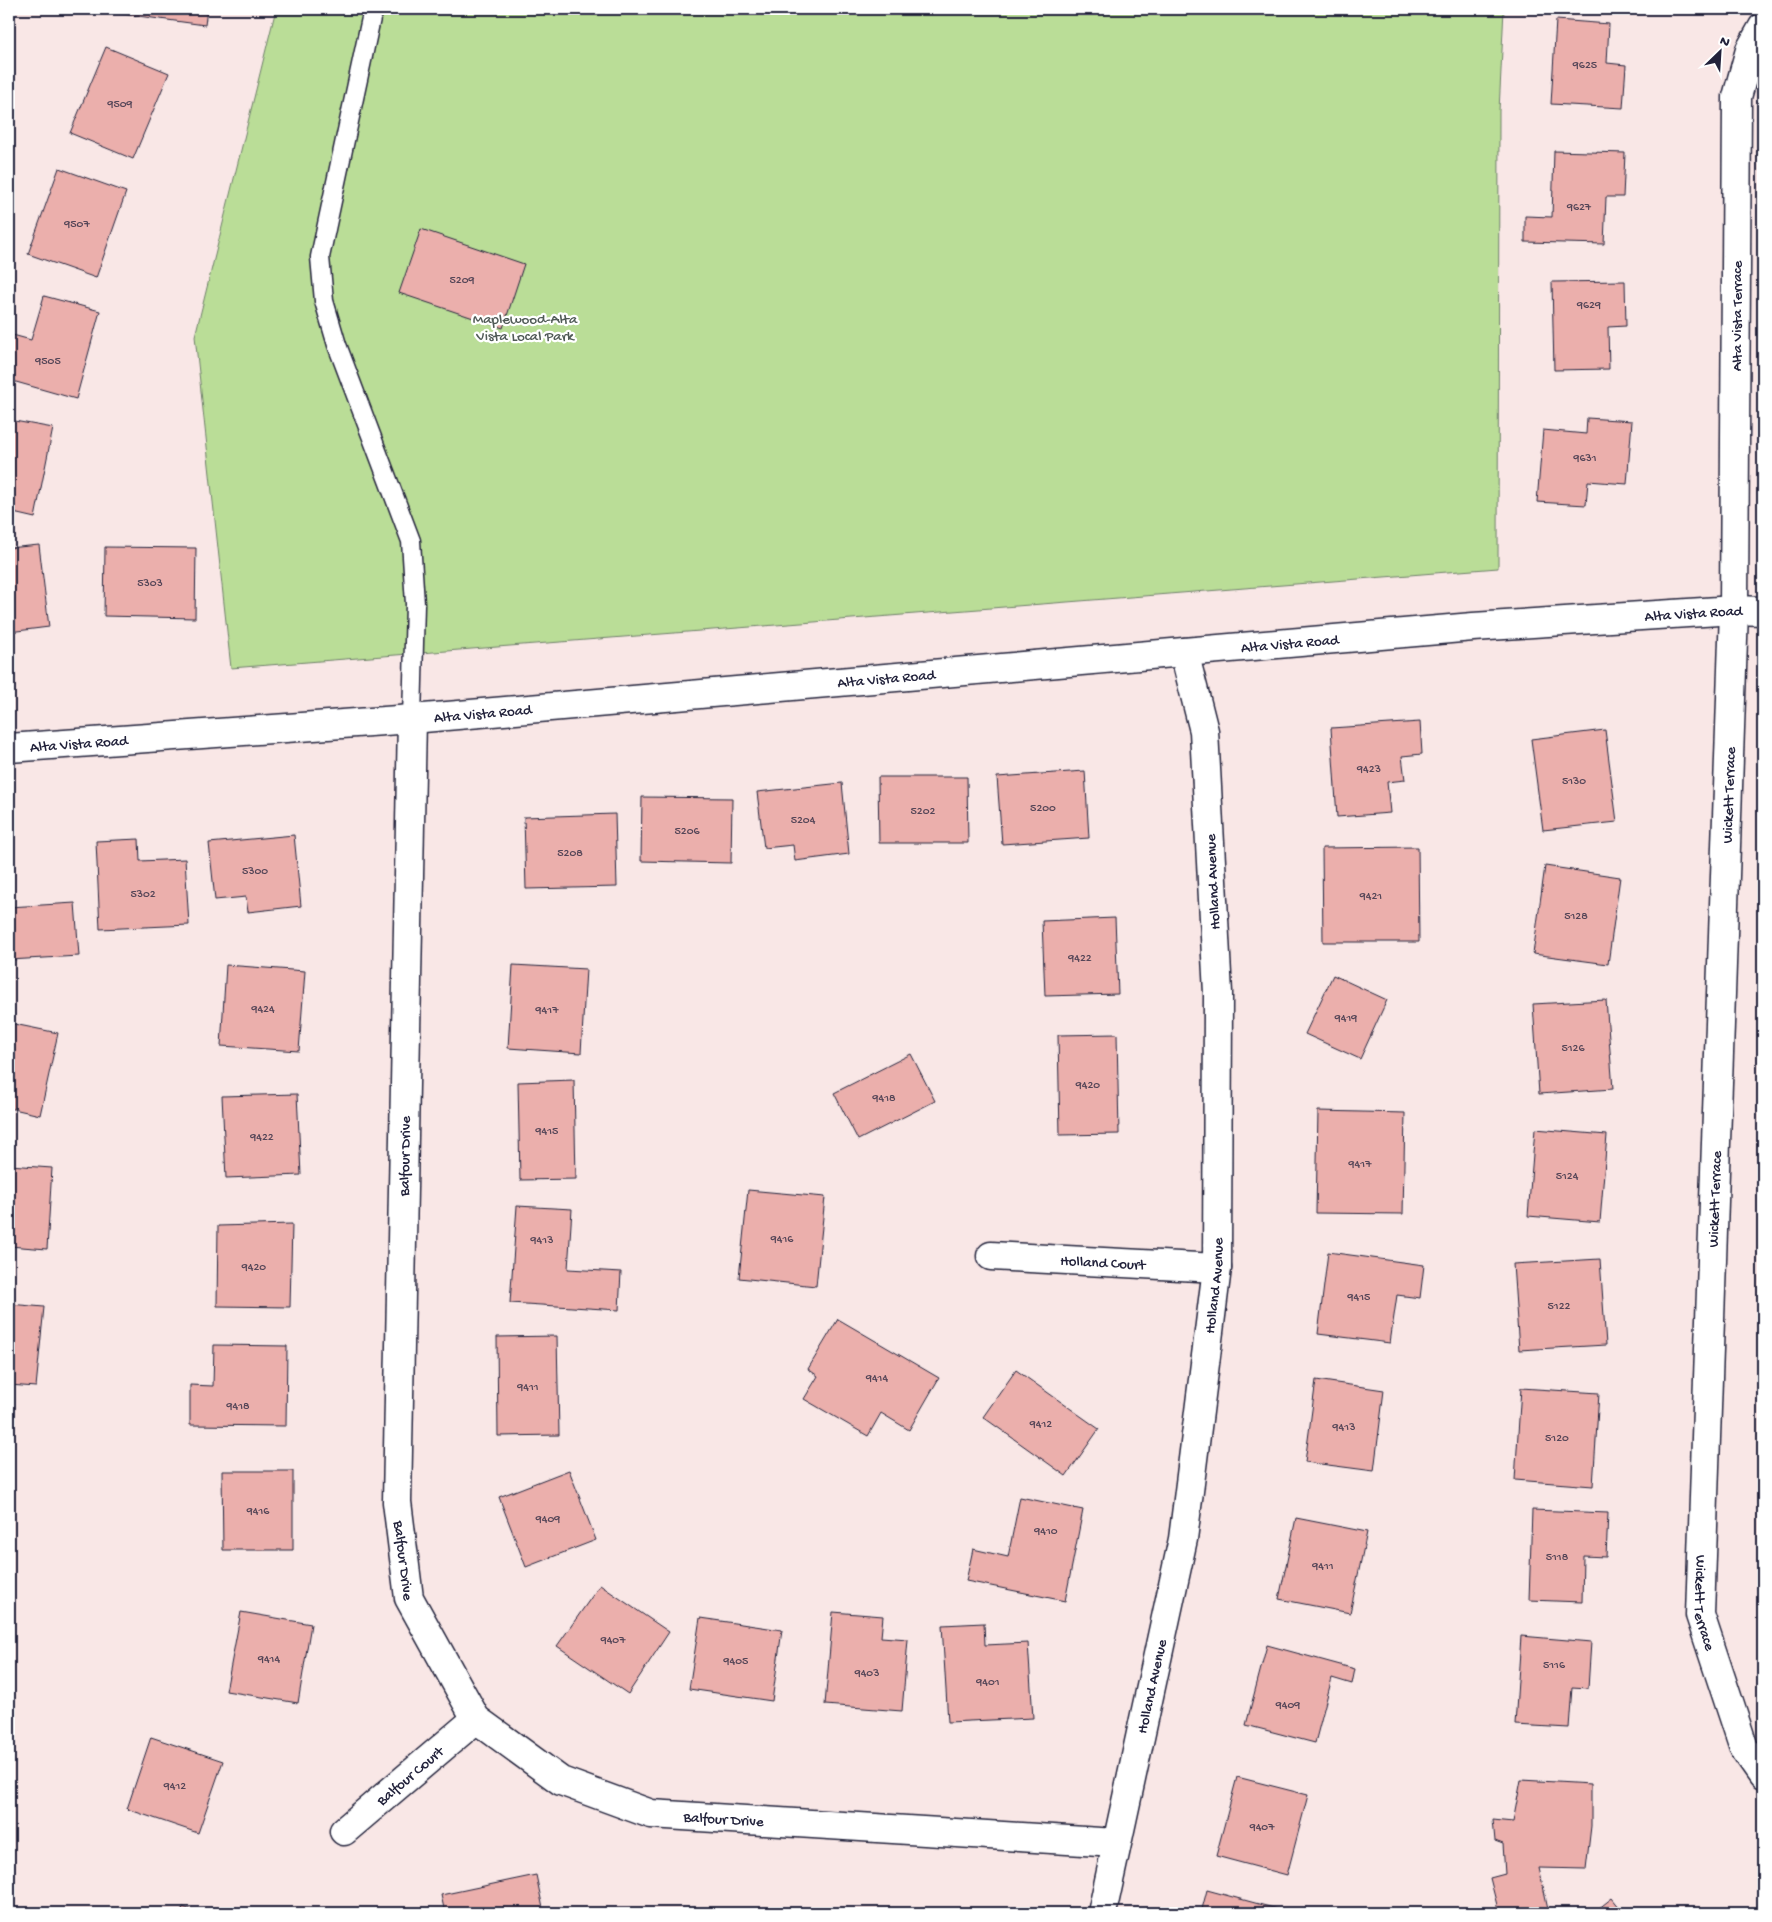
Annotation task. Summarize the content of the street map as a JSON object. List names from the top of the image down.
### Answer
{
  "streets": {
    "street": [
      "Alta Vista Terrace",
      "Alta Vista Road",
      "Wickett Terrace",
      "Holland Avenue",
      "Balfour Drive",
      "Holland Court",
      "Balfour Court"
    ]
  },
  "crossings": [
    ["Alta Vista Terrace", "Alta Vista Road"],
    ["Alta Vista Terrace", "Wickett Terrace"],
    ["Alta Vista Road", "Wickett Terrace"],
    ["Alta Vista Road", "Holland Avenue"],
    ["Alta Vista Road", "Balfour Drive"],
    ["Holland Avenue", "Balfour Drive"],
    ["Holland Avenue", "Holland Court"],
    ["Balfour Drive", "Balfour Court"]
  ],
  "parks": ["Maplewood-Alta Vista Local Park"],
  "house_numbers": [
    "9625",
    "9509",
    "9627",
    "9507",
    "5209",
    "9629",
    "9505",
    "9631",
    "5303",
    "9423",
    "5130",
    "5200",
    "5202",
    "5204",
    "5206",
    "5208",
    "5300",
    "5302",
    "9421",
    "5128",
    "9422",
    "9424",
    "9417",
    "9419",
    "5126",
    "9420",
    "9418",
    "9415",
    "9422",
    "9417",
    "5124",
    "9416",
    "9413",
    "9420",
    "9415",
    "5122",
    "9414",
    "9411",
    "9418",
    "9412",
    "9413",
    "5120",
    "9416",
    "9409",
    "9410",
    "5118",
    "9411",
    "9407",
    "9414",
    "9405",
    "5116",
    "9403",
    "9401",
    "9409",
    "9412",
    "9407"
  ],
  "north": "top right"
}
